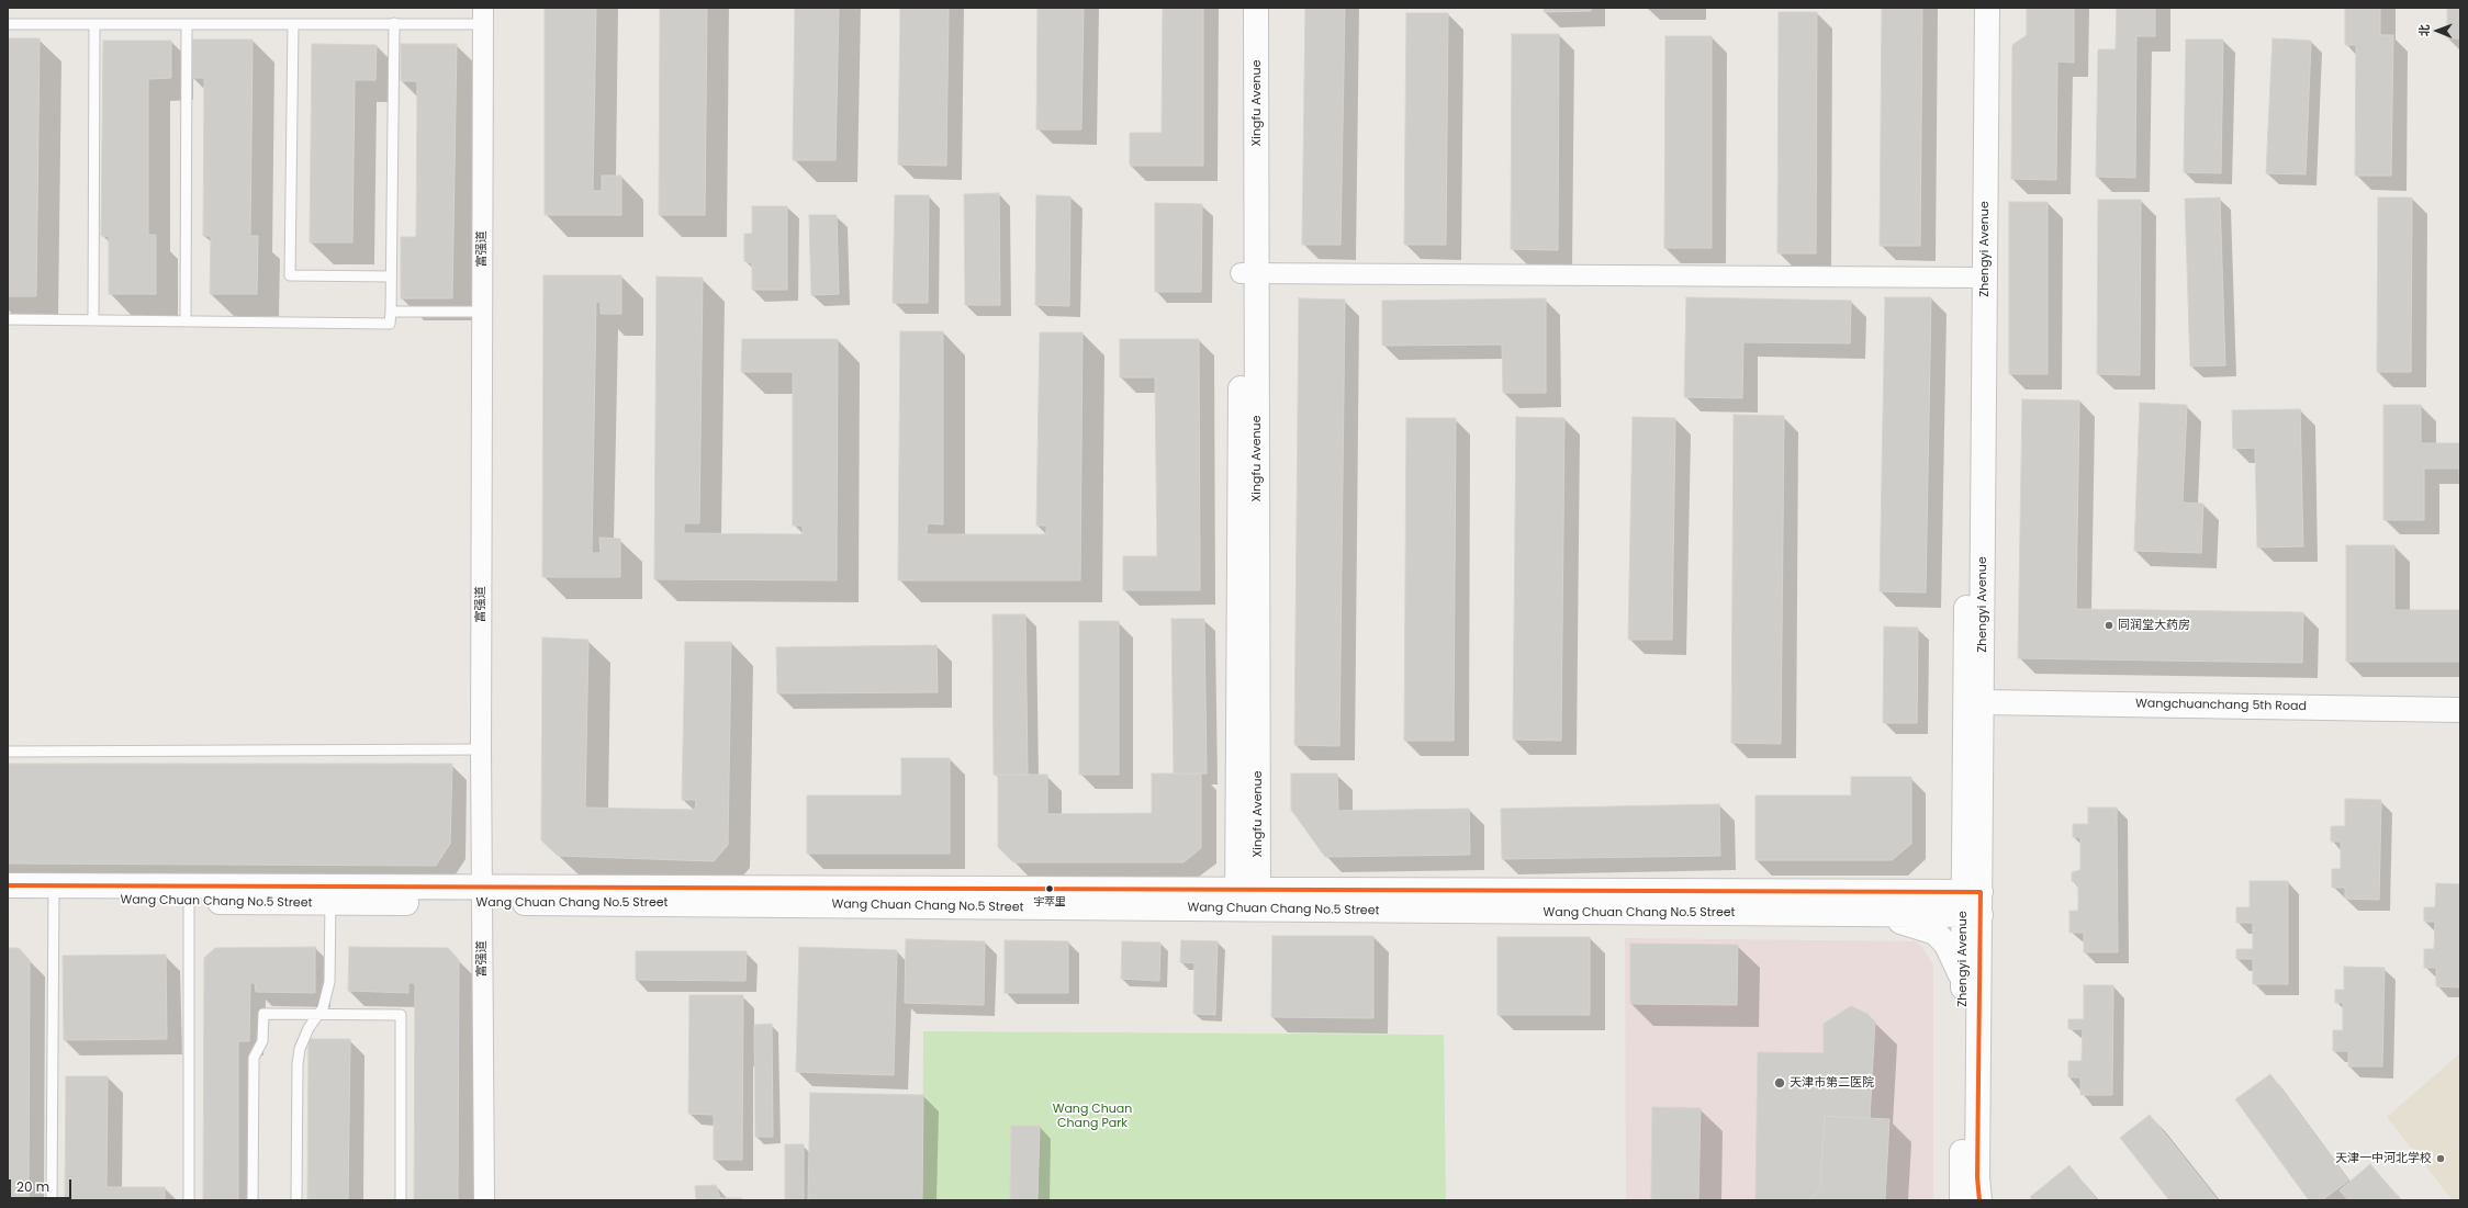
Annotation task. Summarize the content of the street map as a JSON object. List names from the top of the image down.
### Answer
{
  "streets": {
    "street": [
      "Xingfu Avenue",
      "富强道",
      "Zhengyi Avenue",
      "Wangchuanchang 5th Road",
      "Wang Chuan Chang No.5 Street"
    ]
  },
  "crossings": [
    ["Xingfu Avenue", "Wang Chuan Chang No.5 Street"],
    ["富强道", "Wang Chuan Chang No.5 Street"],
    ["Zhengyi Avenue", "Wangchuanchang 5th Road"],
    ["Zhengyi Avenue", "Wang Chuan Chang No.5 Street"]
  ],
  "parks": ["Wang Chuan Chang Park"],
  "places": [
    "同润堂大药房",
    "宇萃里",
    "天津市第二医院",
    "天津一中河北学校"
  ],
  "scale_bar": "20 m",
  "north": "left"
}
